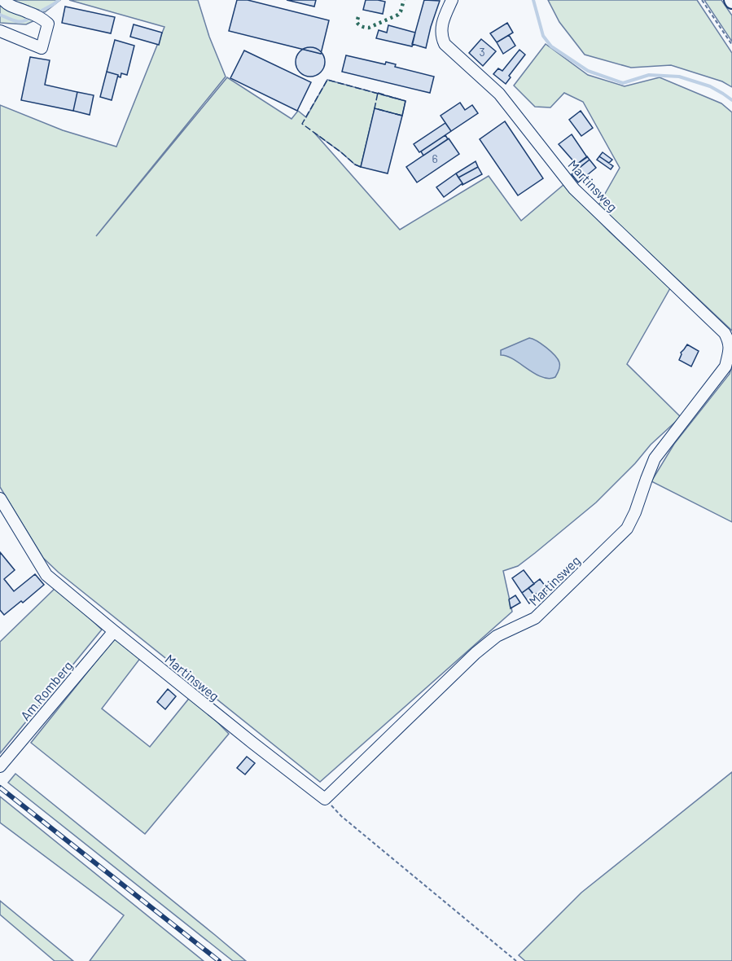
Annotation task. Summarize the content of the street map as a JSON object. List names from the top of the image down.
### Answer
{
  "streets": {
    "street": ["Martinsweg", "Am Romberg"]
  },
  "crossings": [
    ["Martinsweg", "Am Romberg"]
  ],
  "house_numbers": ["3", "6"]
}
